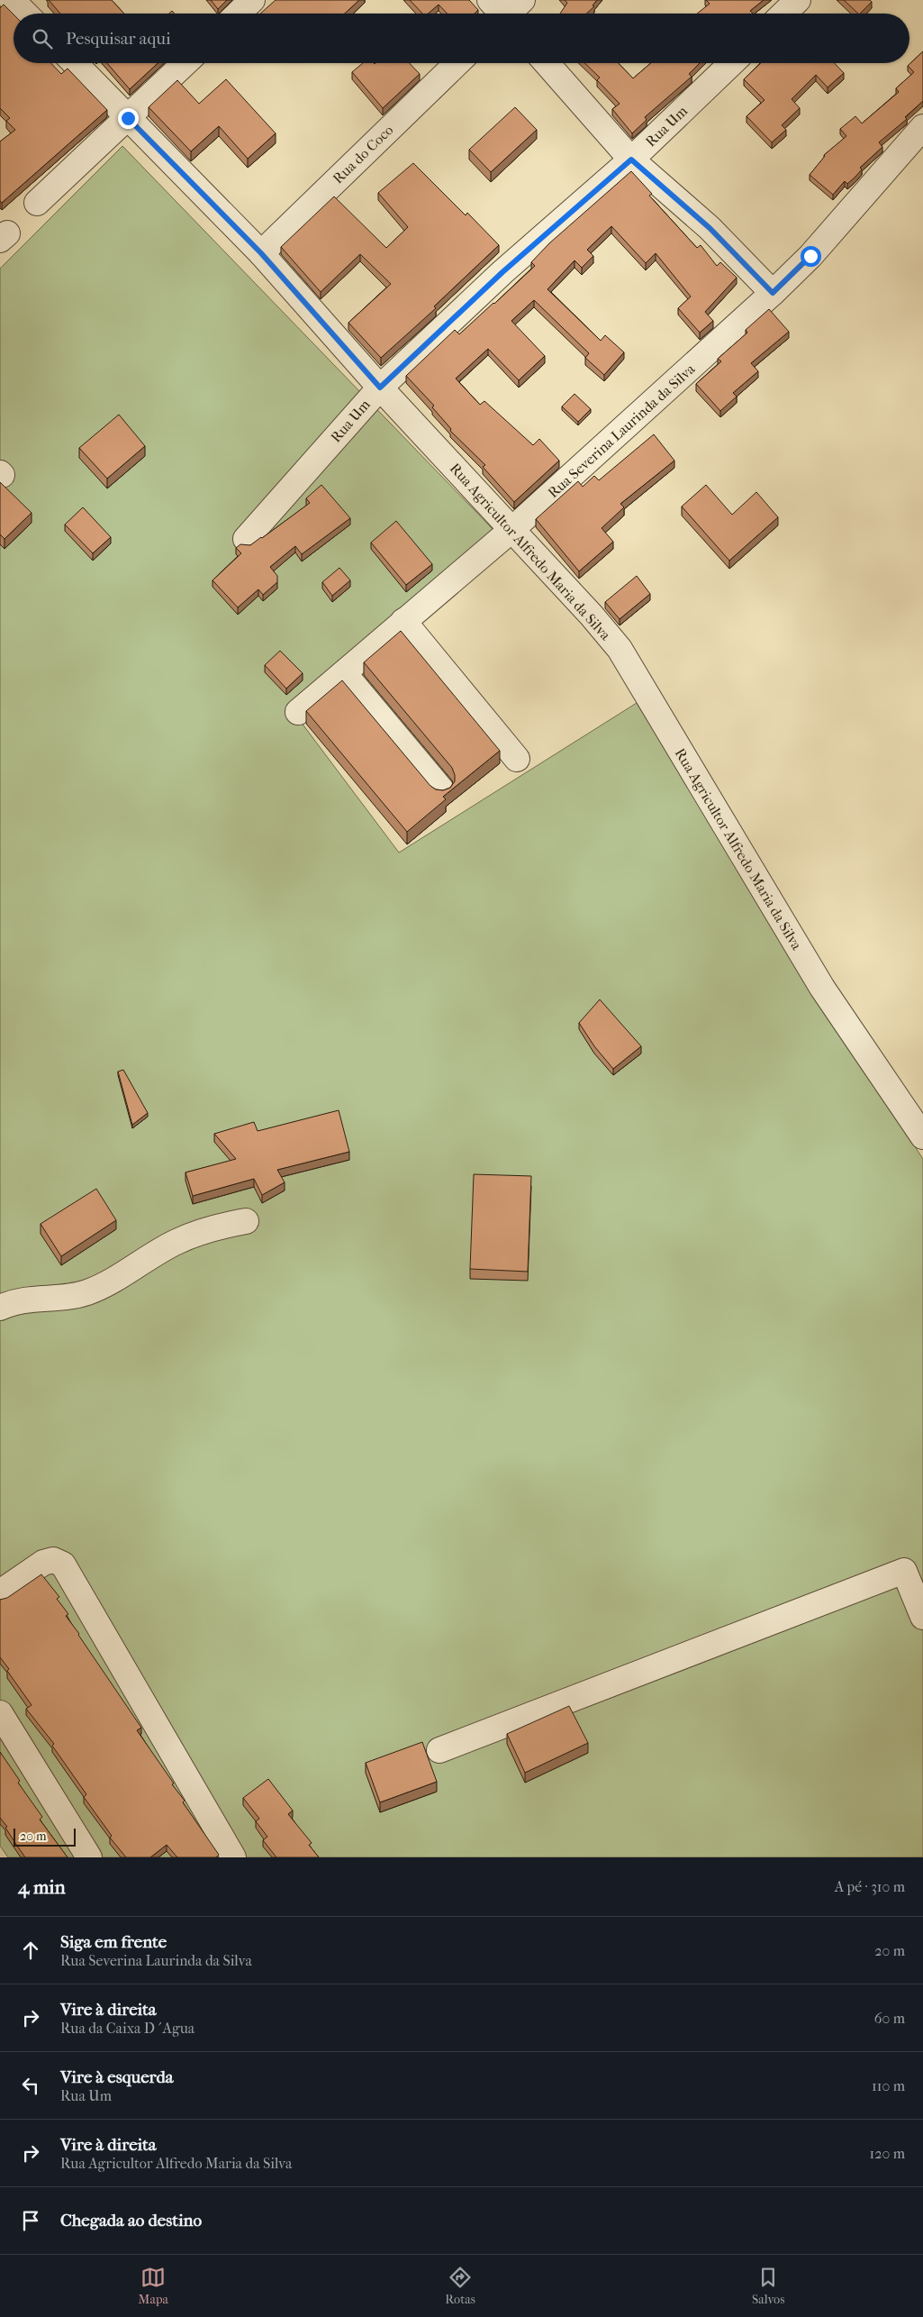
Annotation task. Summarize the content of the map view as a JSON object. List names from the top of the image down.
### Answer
{
  "streets": {
    "street": [
      "Rua Um",
      "Rua do Coco",
      "Rua Severina Laurinda da Silva",
      "Rua Agricultor Alfredo Maria da Silva"
    ]
  },
  "crossings": [
    ["Rua Um", "Rua Agricultor Alfredo Maria da Silva"],
    ["Rua do Coco", "Rua Agricultor Alfredo Maria da Silva"],
    ["Rua Severina Laurinda da Silva", "Rua Agricultor Alfredo Maria da Silva"]
  ],
  "scale_bar": "20 m",
  "page": {
    "search": "Pesquisar aqui",
    "scale": "20 m",
    "heading": ["4 min", "A pé · 310 m"],
    "list": [
      ["Siga em frente", "Rua Severina Laurinda da Silva", "20 m"],
      ["Vire à direita", "Rua da Caixa D´Agua", "60 m"],
      ["Vire à esquerda", "Rua Um", "110 m"],
      ["Vire à direita", "Rua Agricultor Alfredo Maria da Silva", "120 m"],
      "Chegada ao destino"
    ],
    "nav": ["Mapa", "Rotas", "Salvos"]
  }
}
